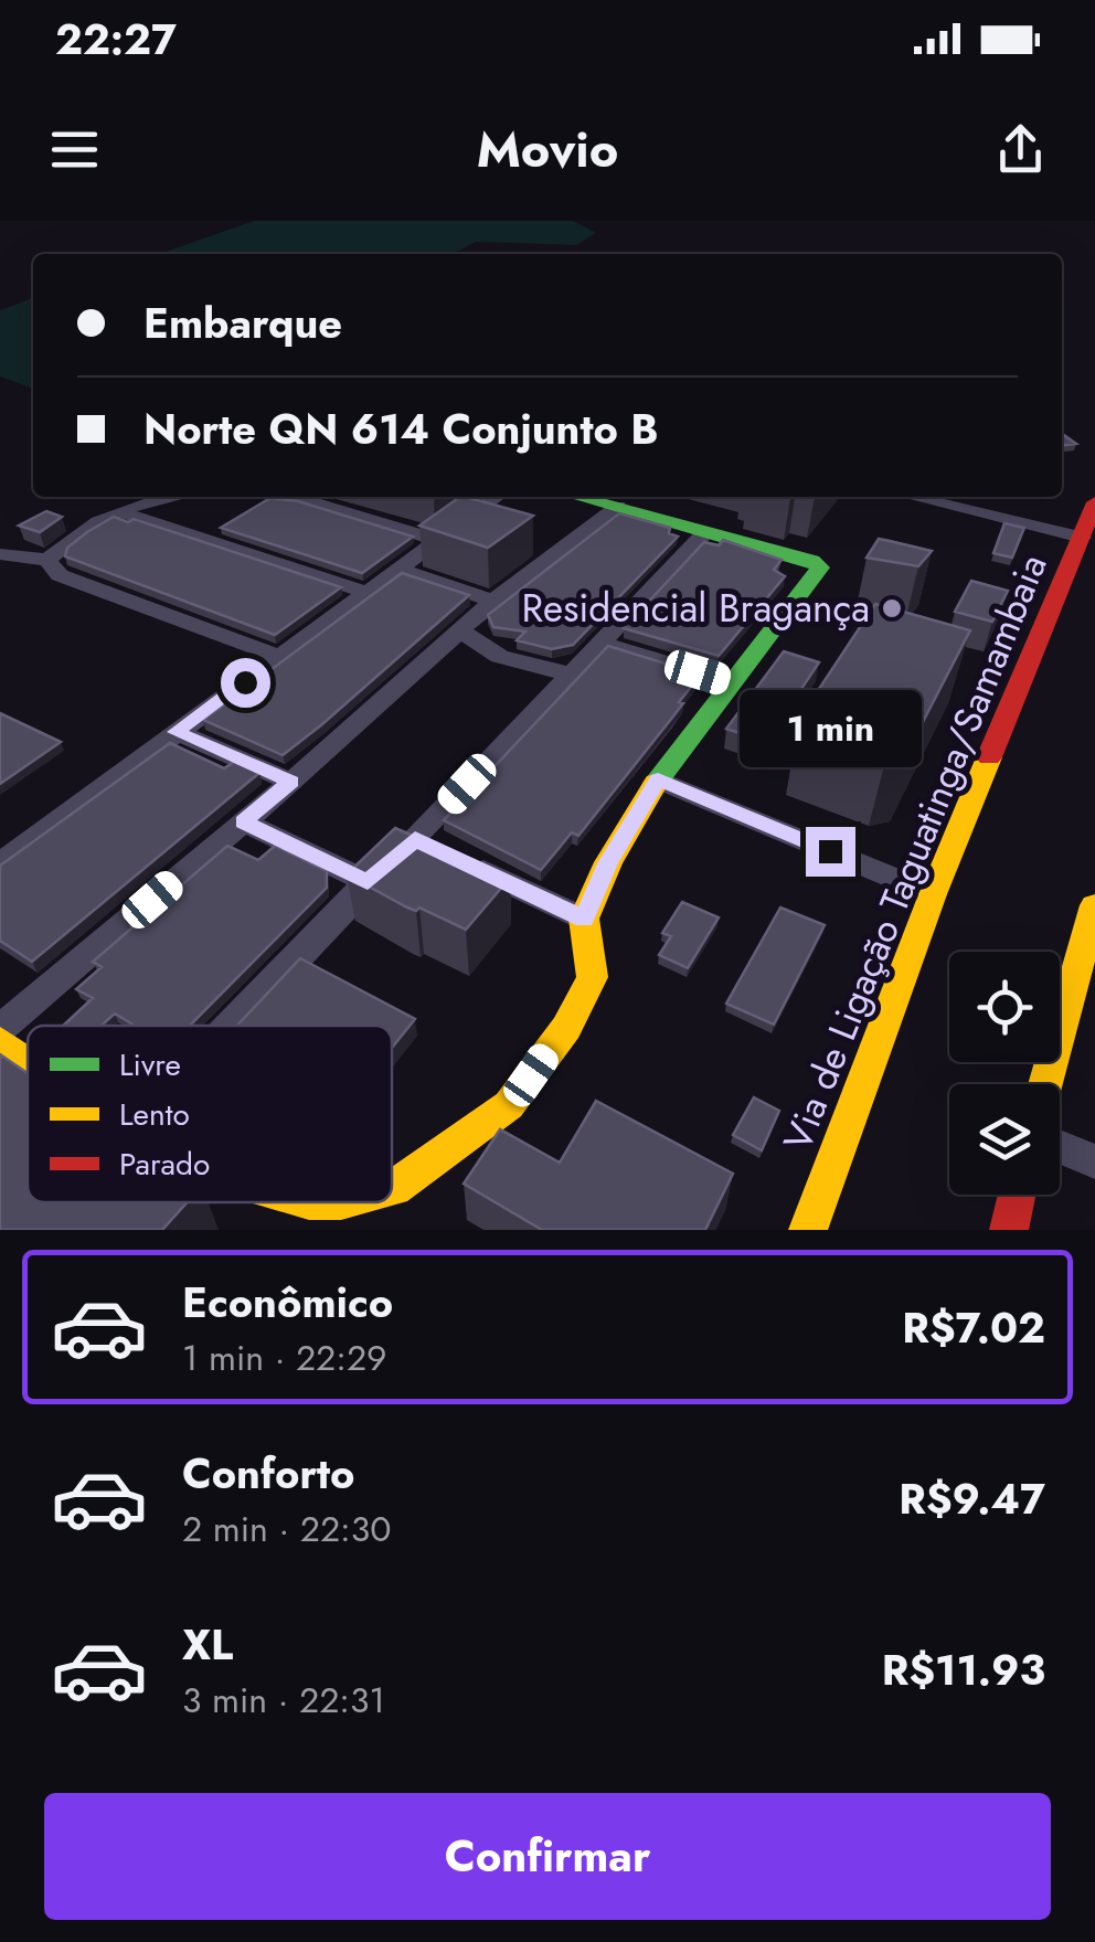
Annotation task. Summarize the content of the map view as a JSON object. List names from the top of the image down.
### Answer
{
  "streets": {
    "street": ["Via de Ligação Taguatinga/Samambaia"]
  },
  "places": ["Residencial Bragança"],
  "legend": ["Livre", "Lento", "Parado"],
  "page": {
    "status": "22:27",
    "header": "Movio",
    "banner": ["Embarque", "Norte QN 614 Conjunto B"],
    "bubble": "1 min",
    "list": [
      {
        "name": "Econômico",
        "note": "1 min · 22:29",
        "value": "R$7.02"
      },
      {
        "name": "Conforto",
        "note": "2 min · 22:30",
        "value": "R$9.47"
      },
      {
        "name": "XL",
        "note": "3 min · 22:31",
        "value": "R$11.93"
      }
    ],
    "buttons": "Confirmar"
  }
}
